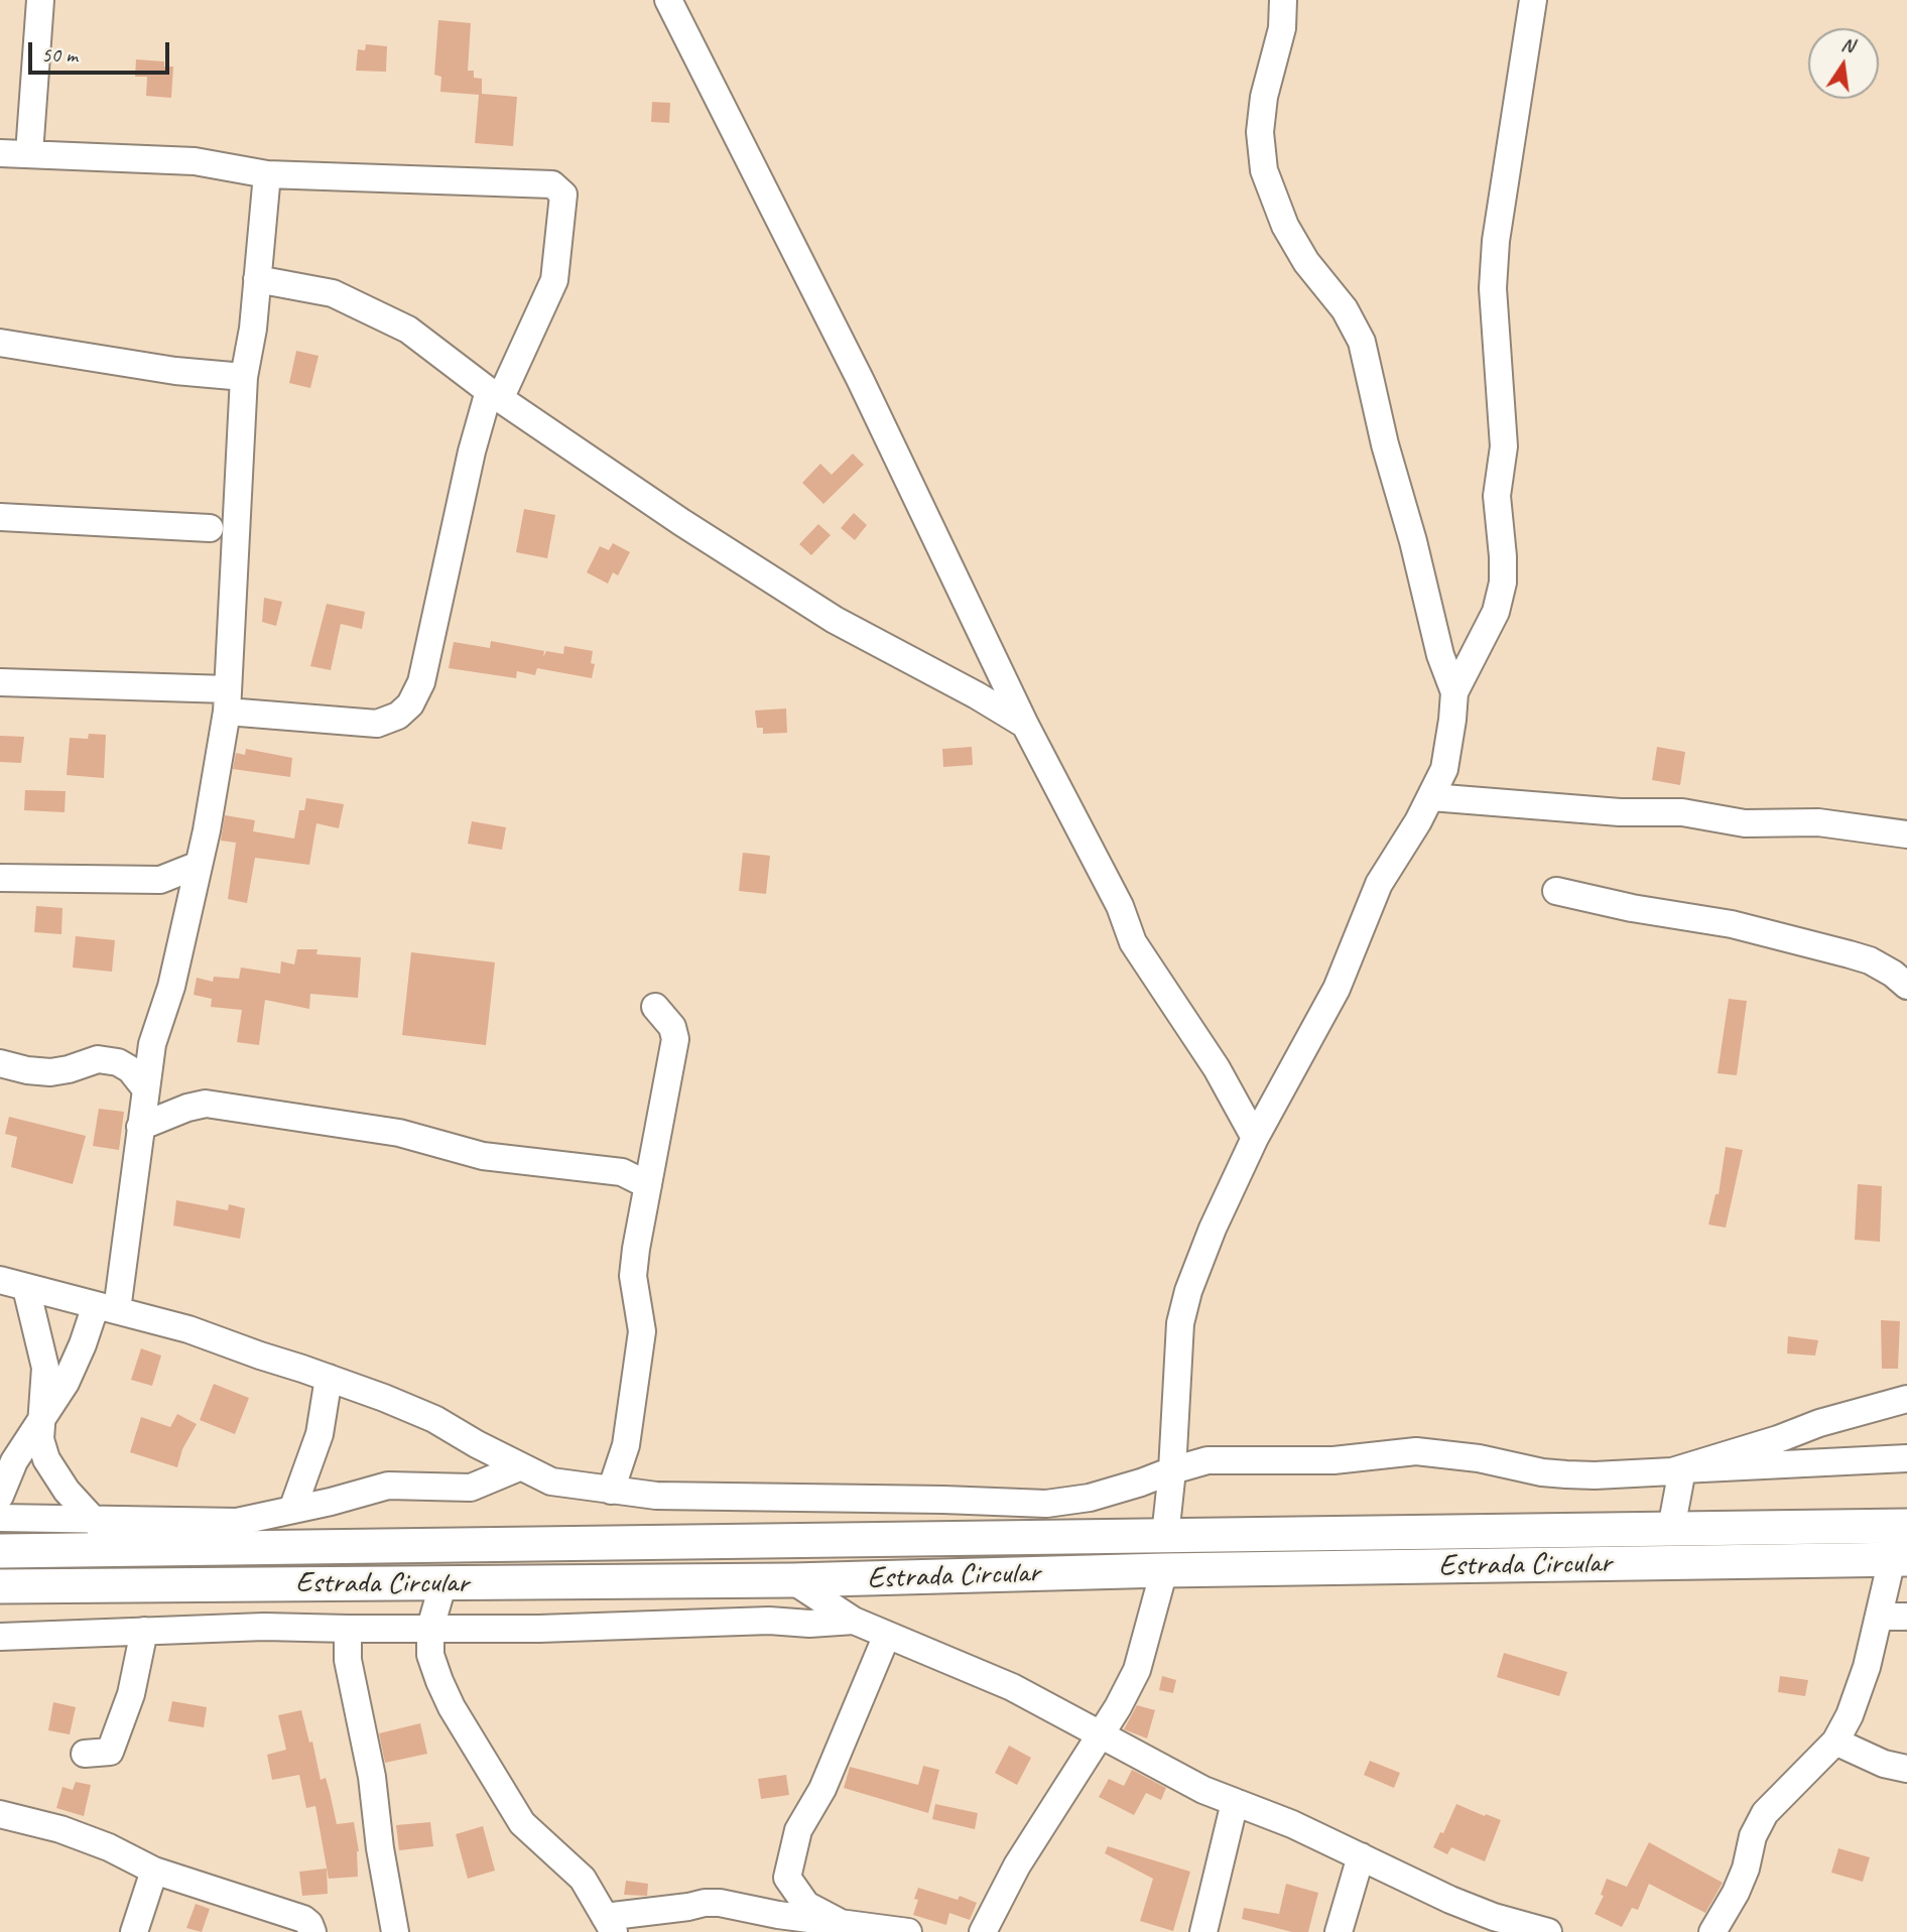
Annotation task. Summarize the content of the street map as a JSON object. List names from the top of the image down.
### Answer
{
  "streets": {
    "main road": ["Estrada Circular"]
  },
  "scale_bar": "50 m",
  "north": "top"
}
